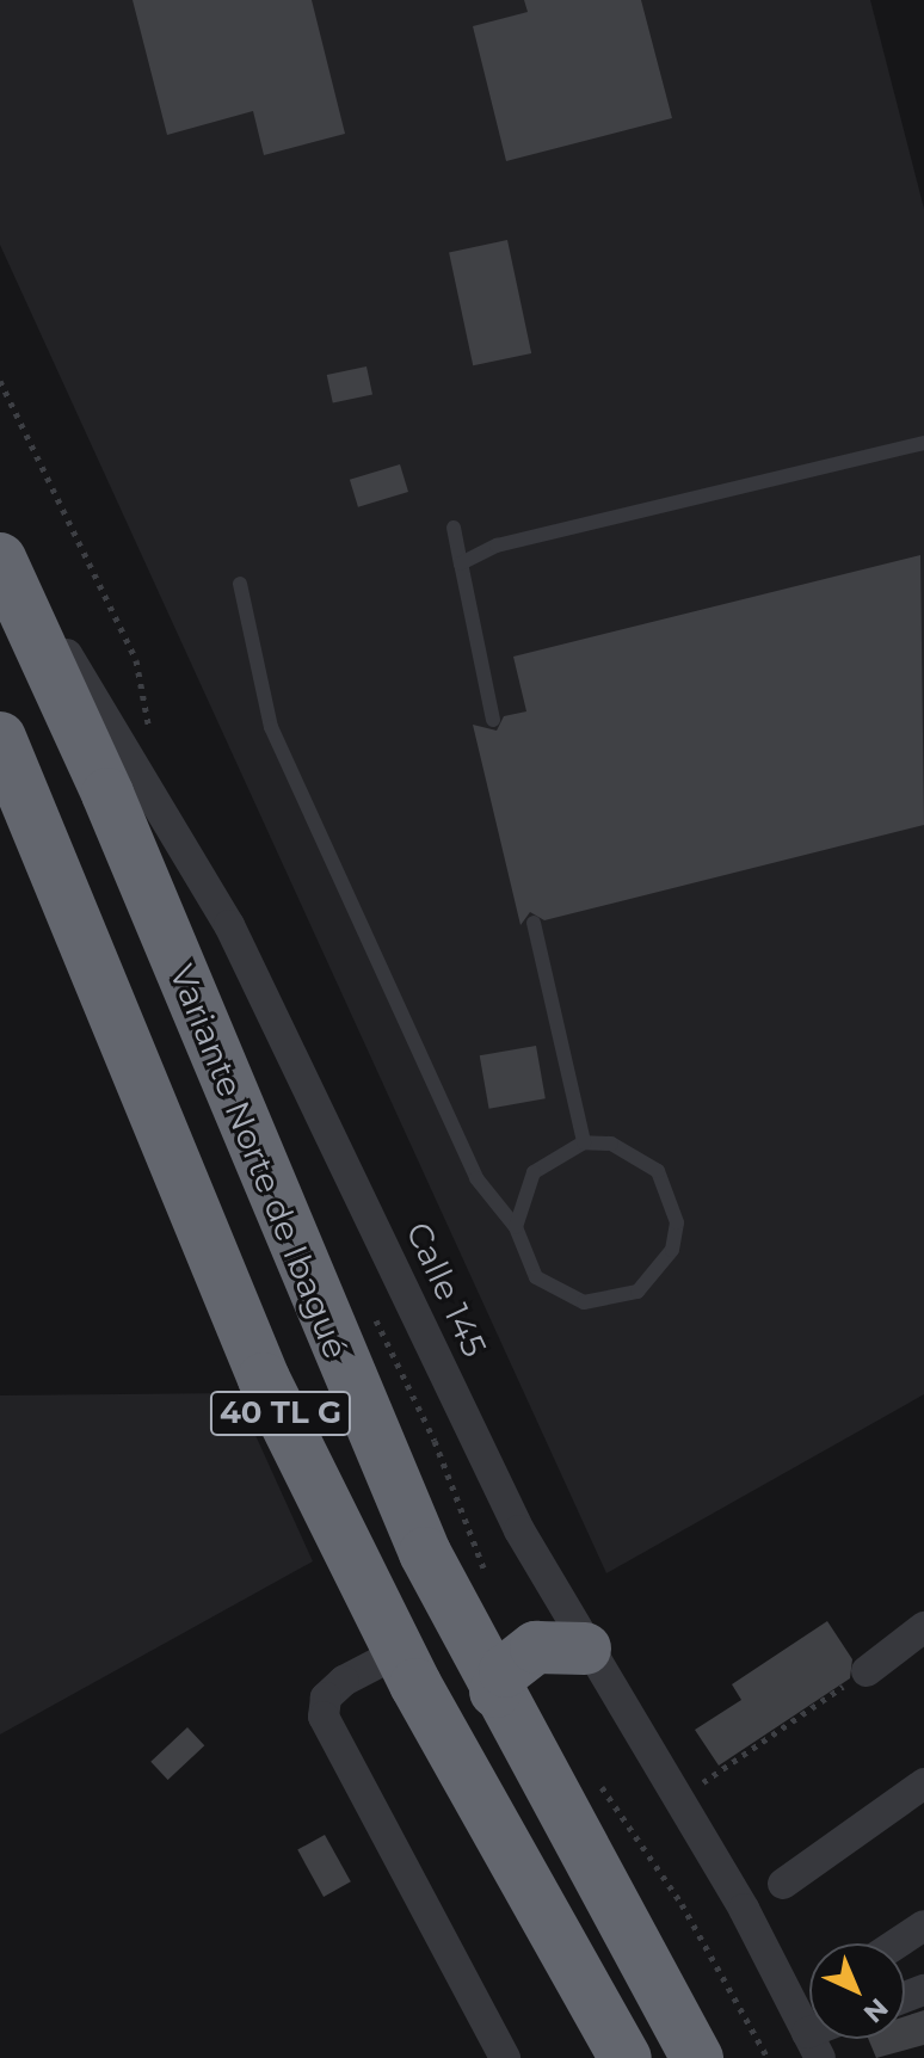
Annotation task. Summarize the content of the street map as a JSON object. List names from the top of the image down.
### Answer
{
  "streets": {
    "highway": ["Variante Norte de Ibagué", "40 TL G"],
    "street": ["Calle 145"]
  },
  "crossings": [
    ["Variante Norte de Ibagué", "Calle 145"]
  ],
  "north": "bottom right"
}
